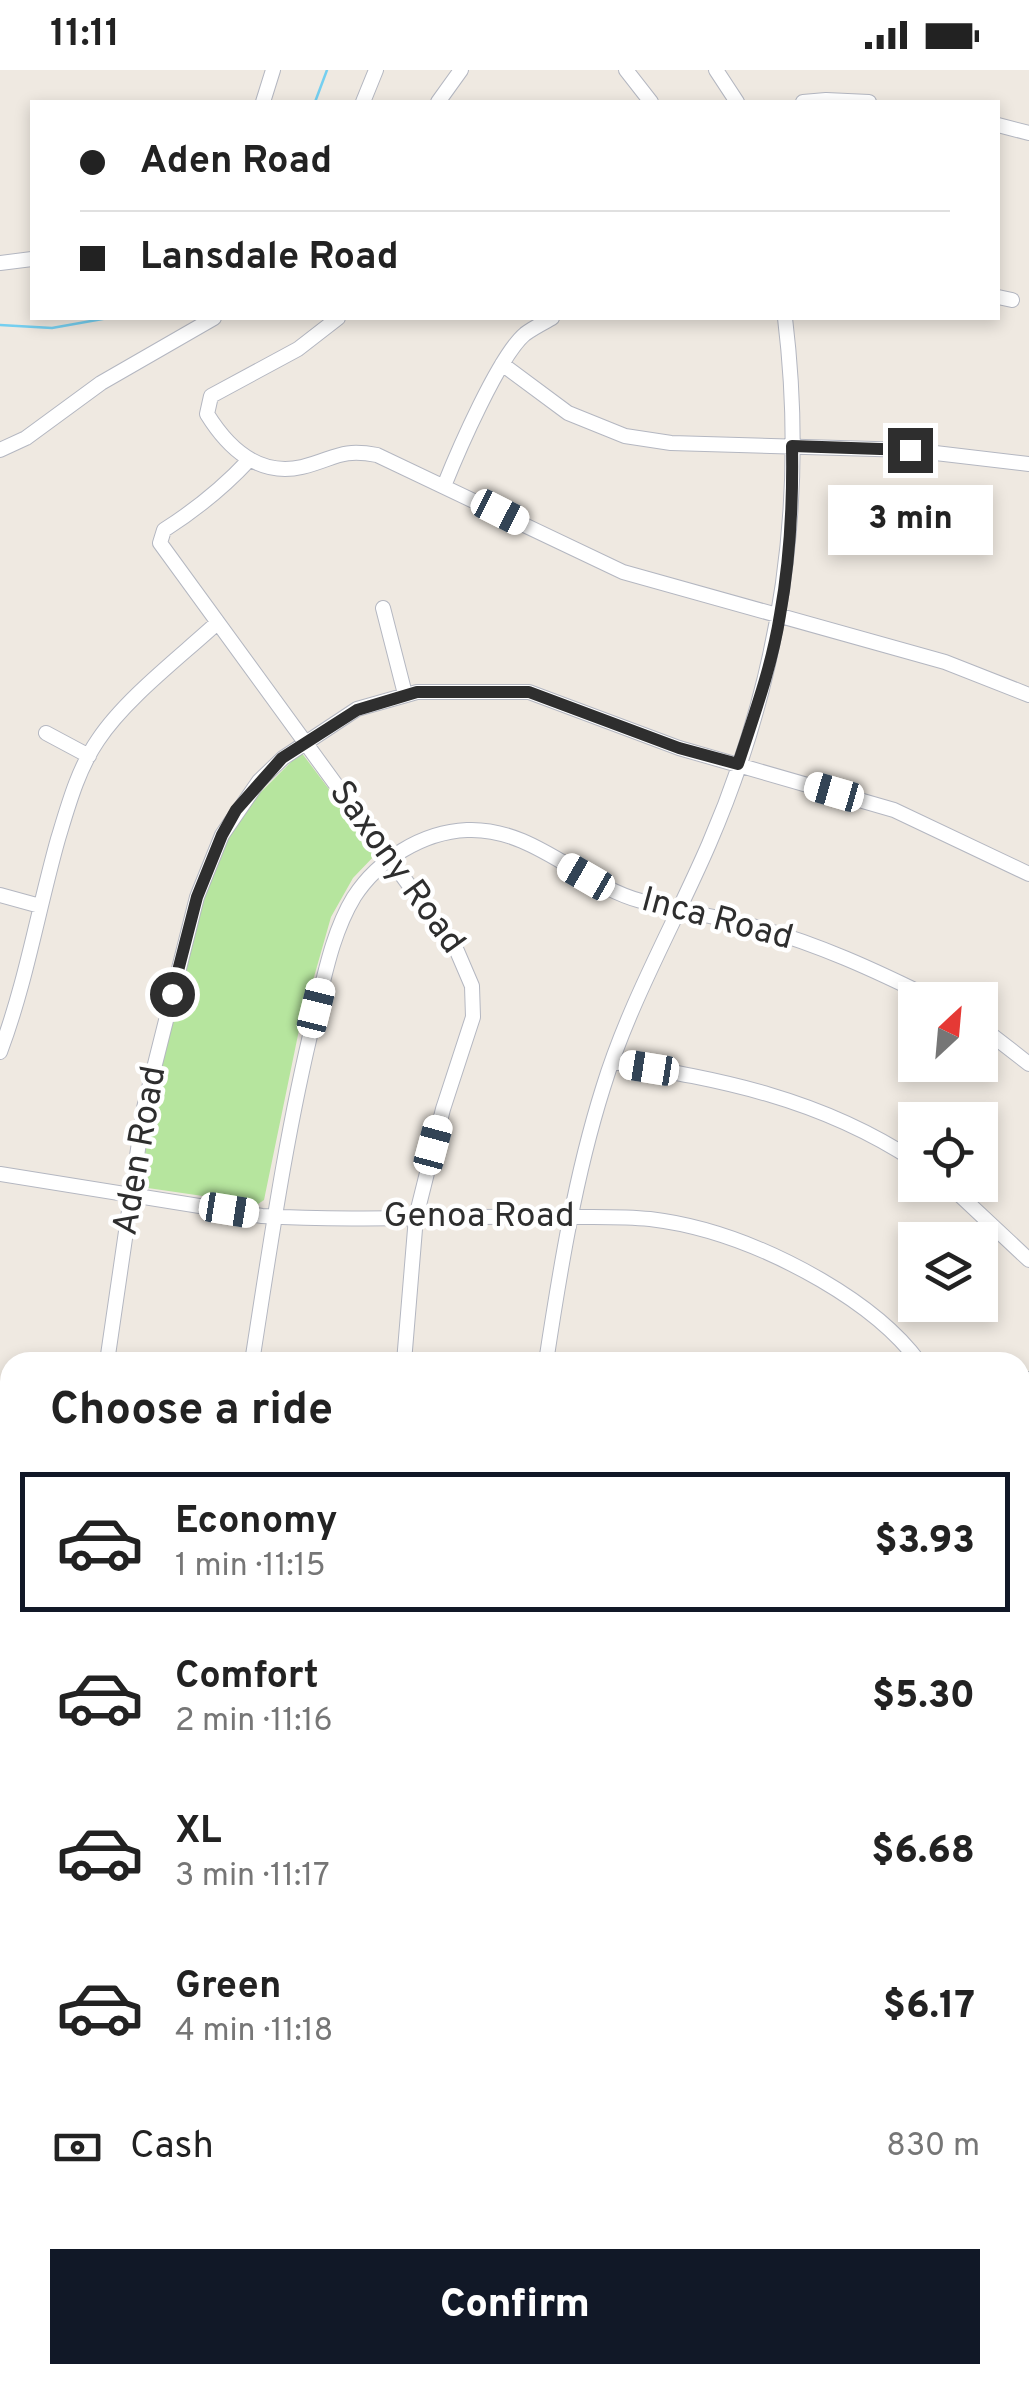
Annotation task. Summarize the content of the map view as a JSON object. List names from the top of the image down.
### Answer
{
  "streets": {
    "street": [
      "Saxony Road",
      "Inca Road",
      "Aden Road",
      "Genoa Road"
    ]
  },
  "crossings": [
    ["Saxony Road", "Inca Road"],
    ["Saxony Road", "Aden Road"],
    ["Saxony Road", "Genoa Road"],
    ["Aden Road", "Genoa Road"]
  ],
  "north": "top right",
  "page": {
    "status": "11:11",
    "banner": ["Aden Road", "Lansdale Road"],
    "bubble": "3 min",
    "heading": "Choose a ride",
    "list": [
      {
        "name": "Economy",
        "note": "1 min · 11:15",
        "value": "$3.93"
      },
      {
        "name": "Comfort",
        "note": "2 min · 11:16",
        "value": "$5.30"
      },
      {
        "name": "XL",
        "note": "3 min · 11:17",
        "value": "$6.68"
      },
      {
        "name": "Green",
        "note": "4 min · 11:18",
        "value": "$6.17"
      }
    ],
    "pay": ["Cash", "830 m"],
    "buttons": "Confirm"
  }
}
